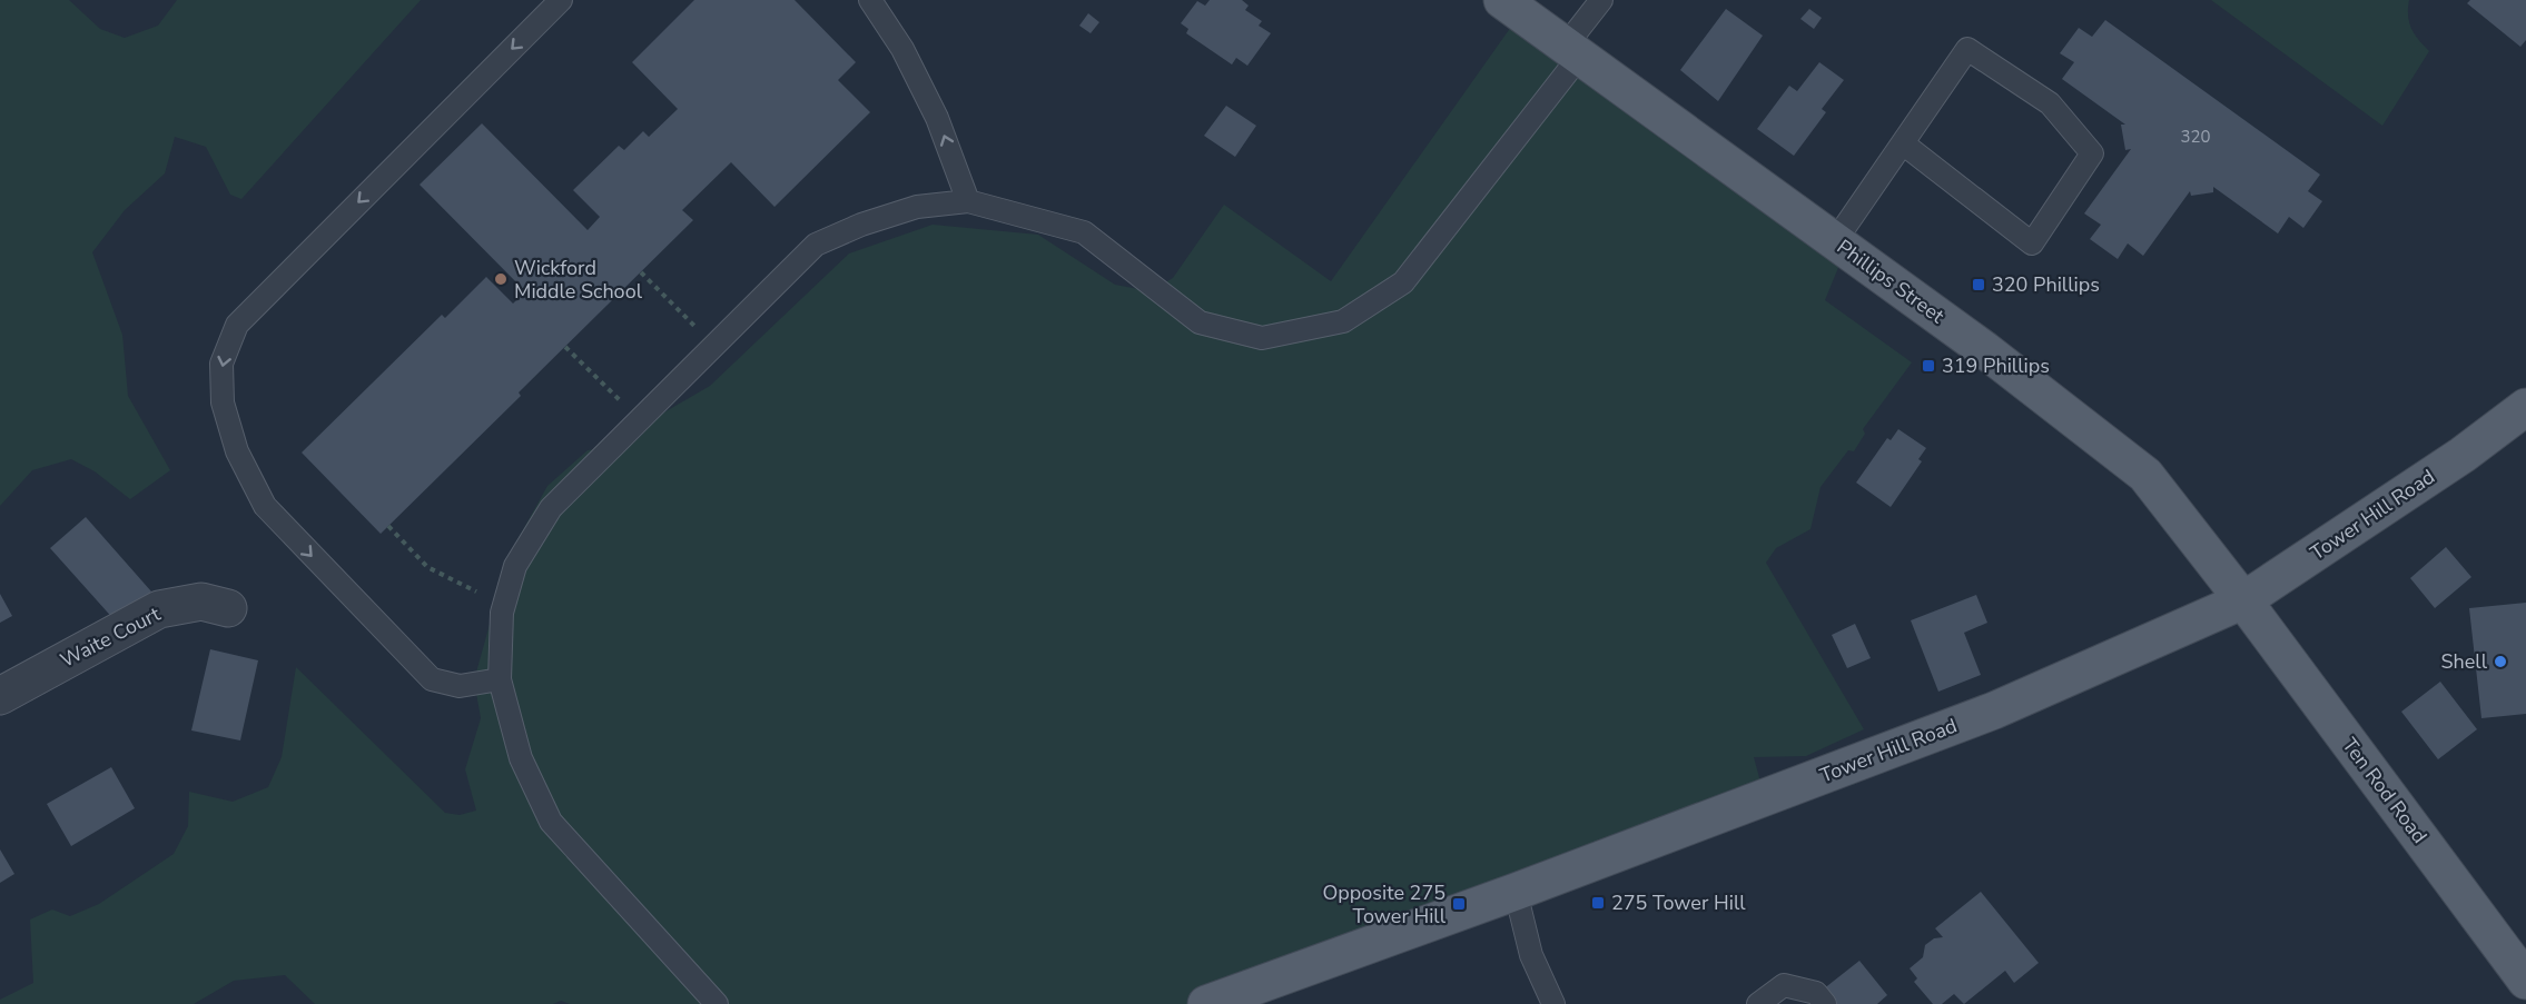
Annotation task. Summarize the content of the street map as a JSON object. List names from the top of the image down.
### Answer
{
  "streets": {
    "main road": ["Phillips Street", "Tower Hill Road", "Ten Rod Road"],
    "street": ["Waite Court"]
  },
  "crossings": [
    ["Phillips Street", "Tower Hill Road"],
    ["Phillips Street", "Ten Rod Road"],
    ["Tower Hill Road", "Ten Rod Road"]
  ],
  "places": {
    "other": ["Wickford Middle School", "Shell"],
    "transit": [
      "320 Phillips",
      "319 Phillips",
      "275 Tower Hill",
      "Opposite 275 Tower Hill"
    ]
  },
  "house_numbers": ["320"]
}
